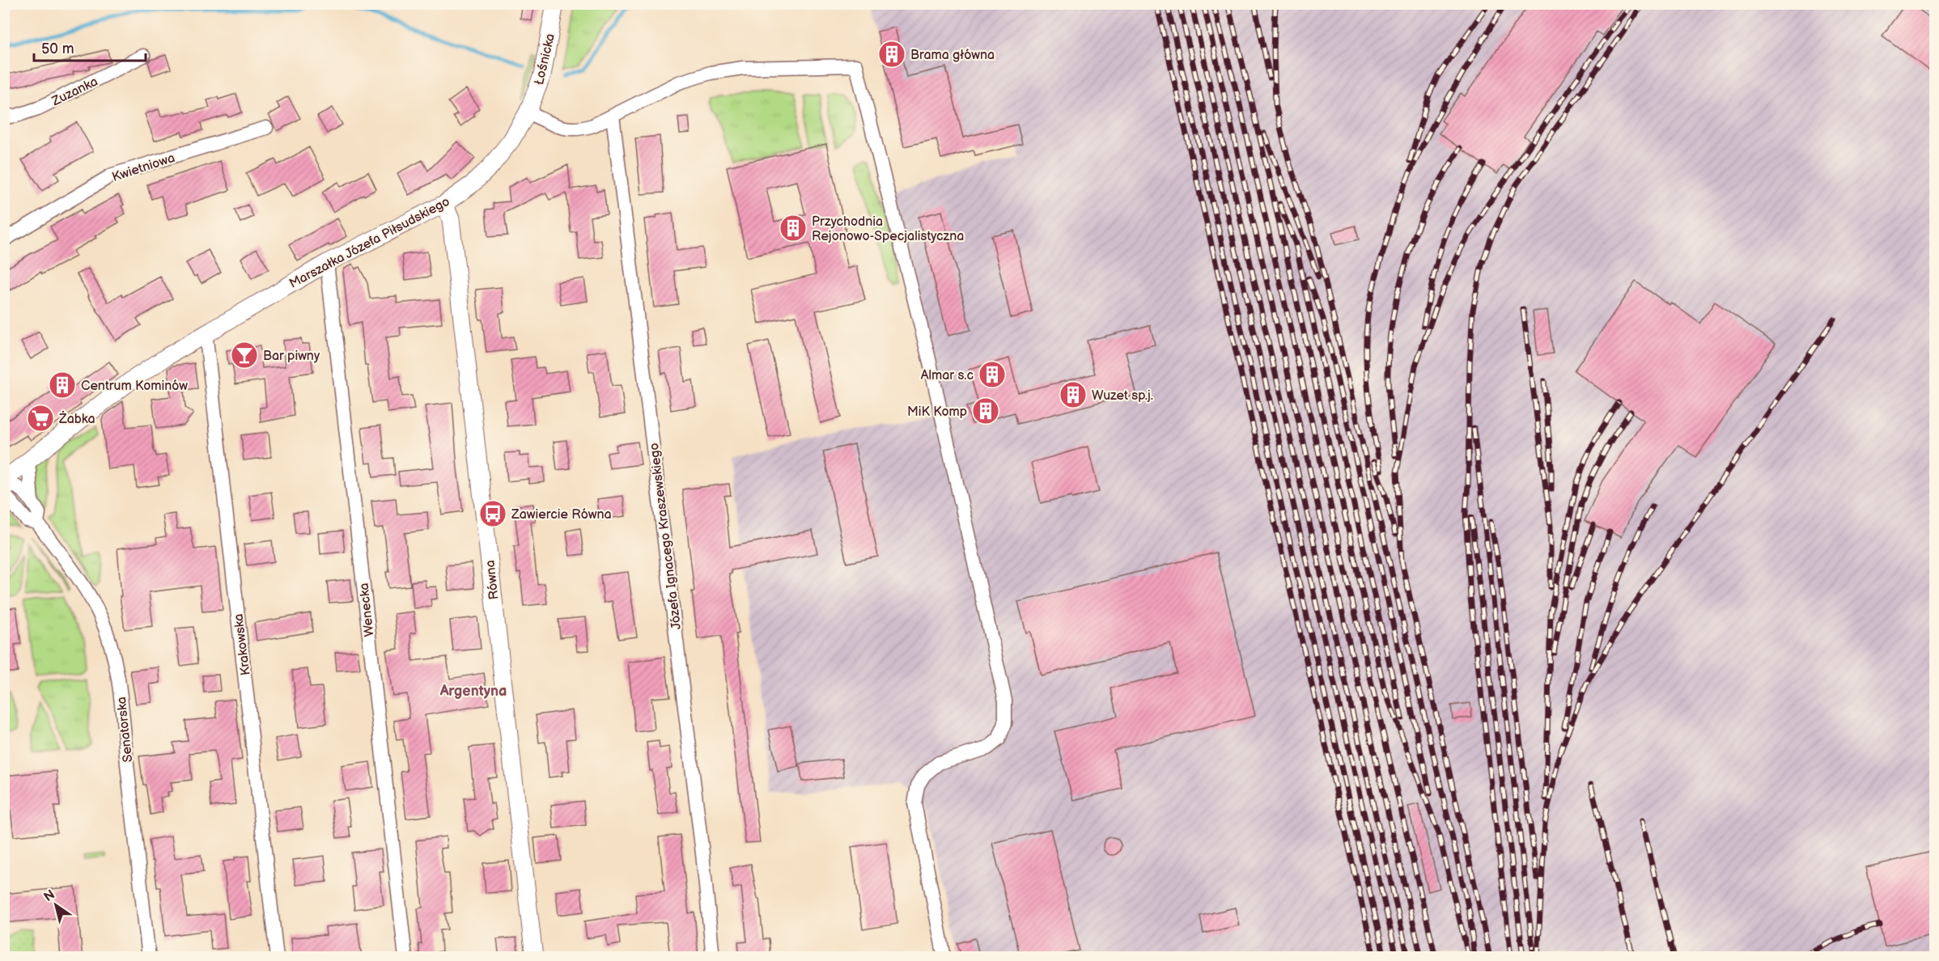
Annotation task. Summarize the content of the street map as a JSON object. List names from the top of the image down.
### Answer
{
  "streets": {
    "street": [
      "Łośnicka",
      "Zuzanka",
      "Kwietniowa",
      "Marszałka Józefa Piłsudskiego",
      "Józefa Ignacego Kraszewskiego",
      "Równa",
      "Wenecka",
      "Krakowska",
      "Senatorska"
    ]
  },
  "crossings": [
    ["Łośnicka", "Marszałka Józefa Piłsudskiego"],
    ["Marszałka Józefa Piłsudskiego", "Równa"],
    ["Marszałka Józefa Piłsudskiego", "Wenecka"],
    ["Marszałka Józefa Piłsudskiego", "Krakowska"],
    ["Marszałka Józefa Piłsudskiego", "Senatorska"]
  ],
  "districts": ["Argentyna"],
  "places": {
    "building": [
      "Brama główna",
      "Przychodnia Rejonowo-Specjalistyczna",
      "Almar s.c",
      "Centrum Kominów",
      "Wuzet sp.j.",
      "MiK Komp"
    ],
    "bar": ["Bar piwny"],
    "supermarket": ["Żabka"],
    "bus stop": ["Zawiercie Równa"]
  },
  "scale_bar": "50 m",
  "north": "top left"
}
